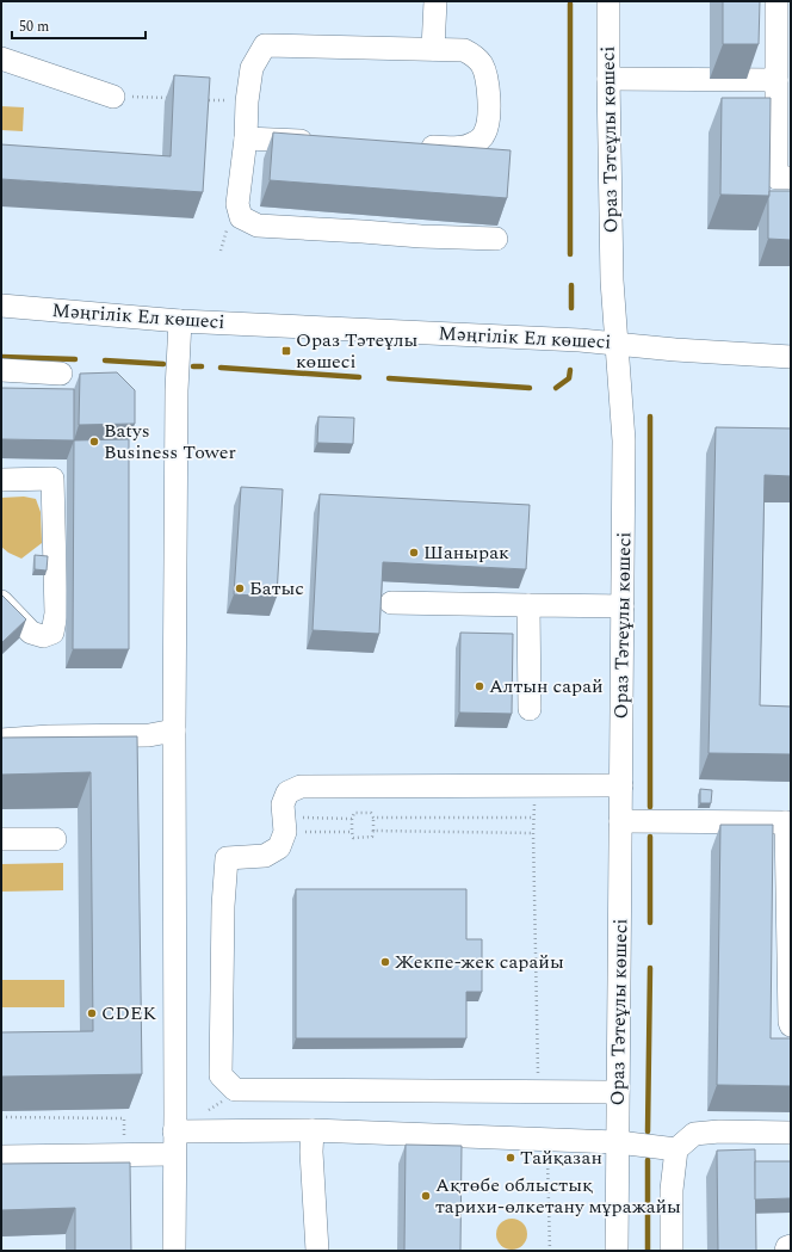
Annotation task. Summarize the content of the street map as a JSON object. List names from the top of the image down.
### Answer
{
  "streets": {
    "street": ["Ораз Тәтеұлы көшесі", "Мәңгілік Ел көшесі"]
  },
  "crossings": [
    ["Ораз Тәтеұлы көшесі", "Мәңгілік Ел көшесі"]
  ],
  "places": {
    "transit": ["Ораз Тәтеұлы көшесі"],
    "other": [
      "Batys Business Tower",
      "Шанырак",
      "Батыс",
      "Алтын сарай",
      "Жекпе-жек сарайы",
      "CDEK",
      "Тайқазан",
      "Ақтөбе облыстық тарихи-өлкетану мұражайы"
    ]
  },
  "scale_bar": "50 m"
}
